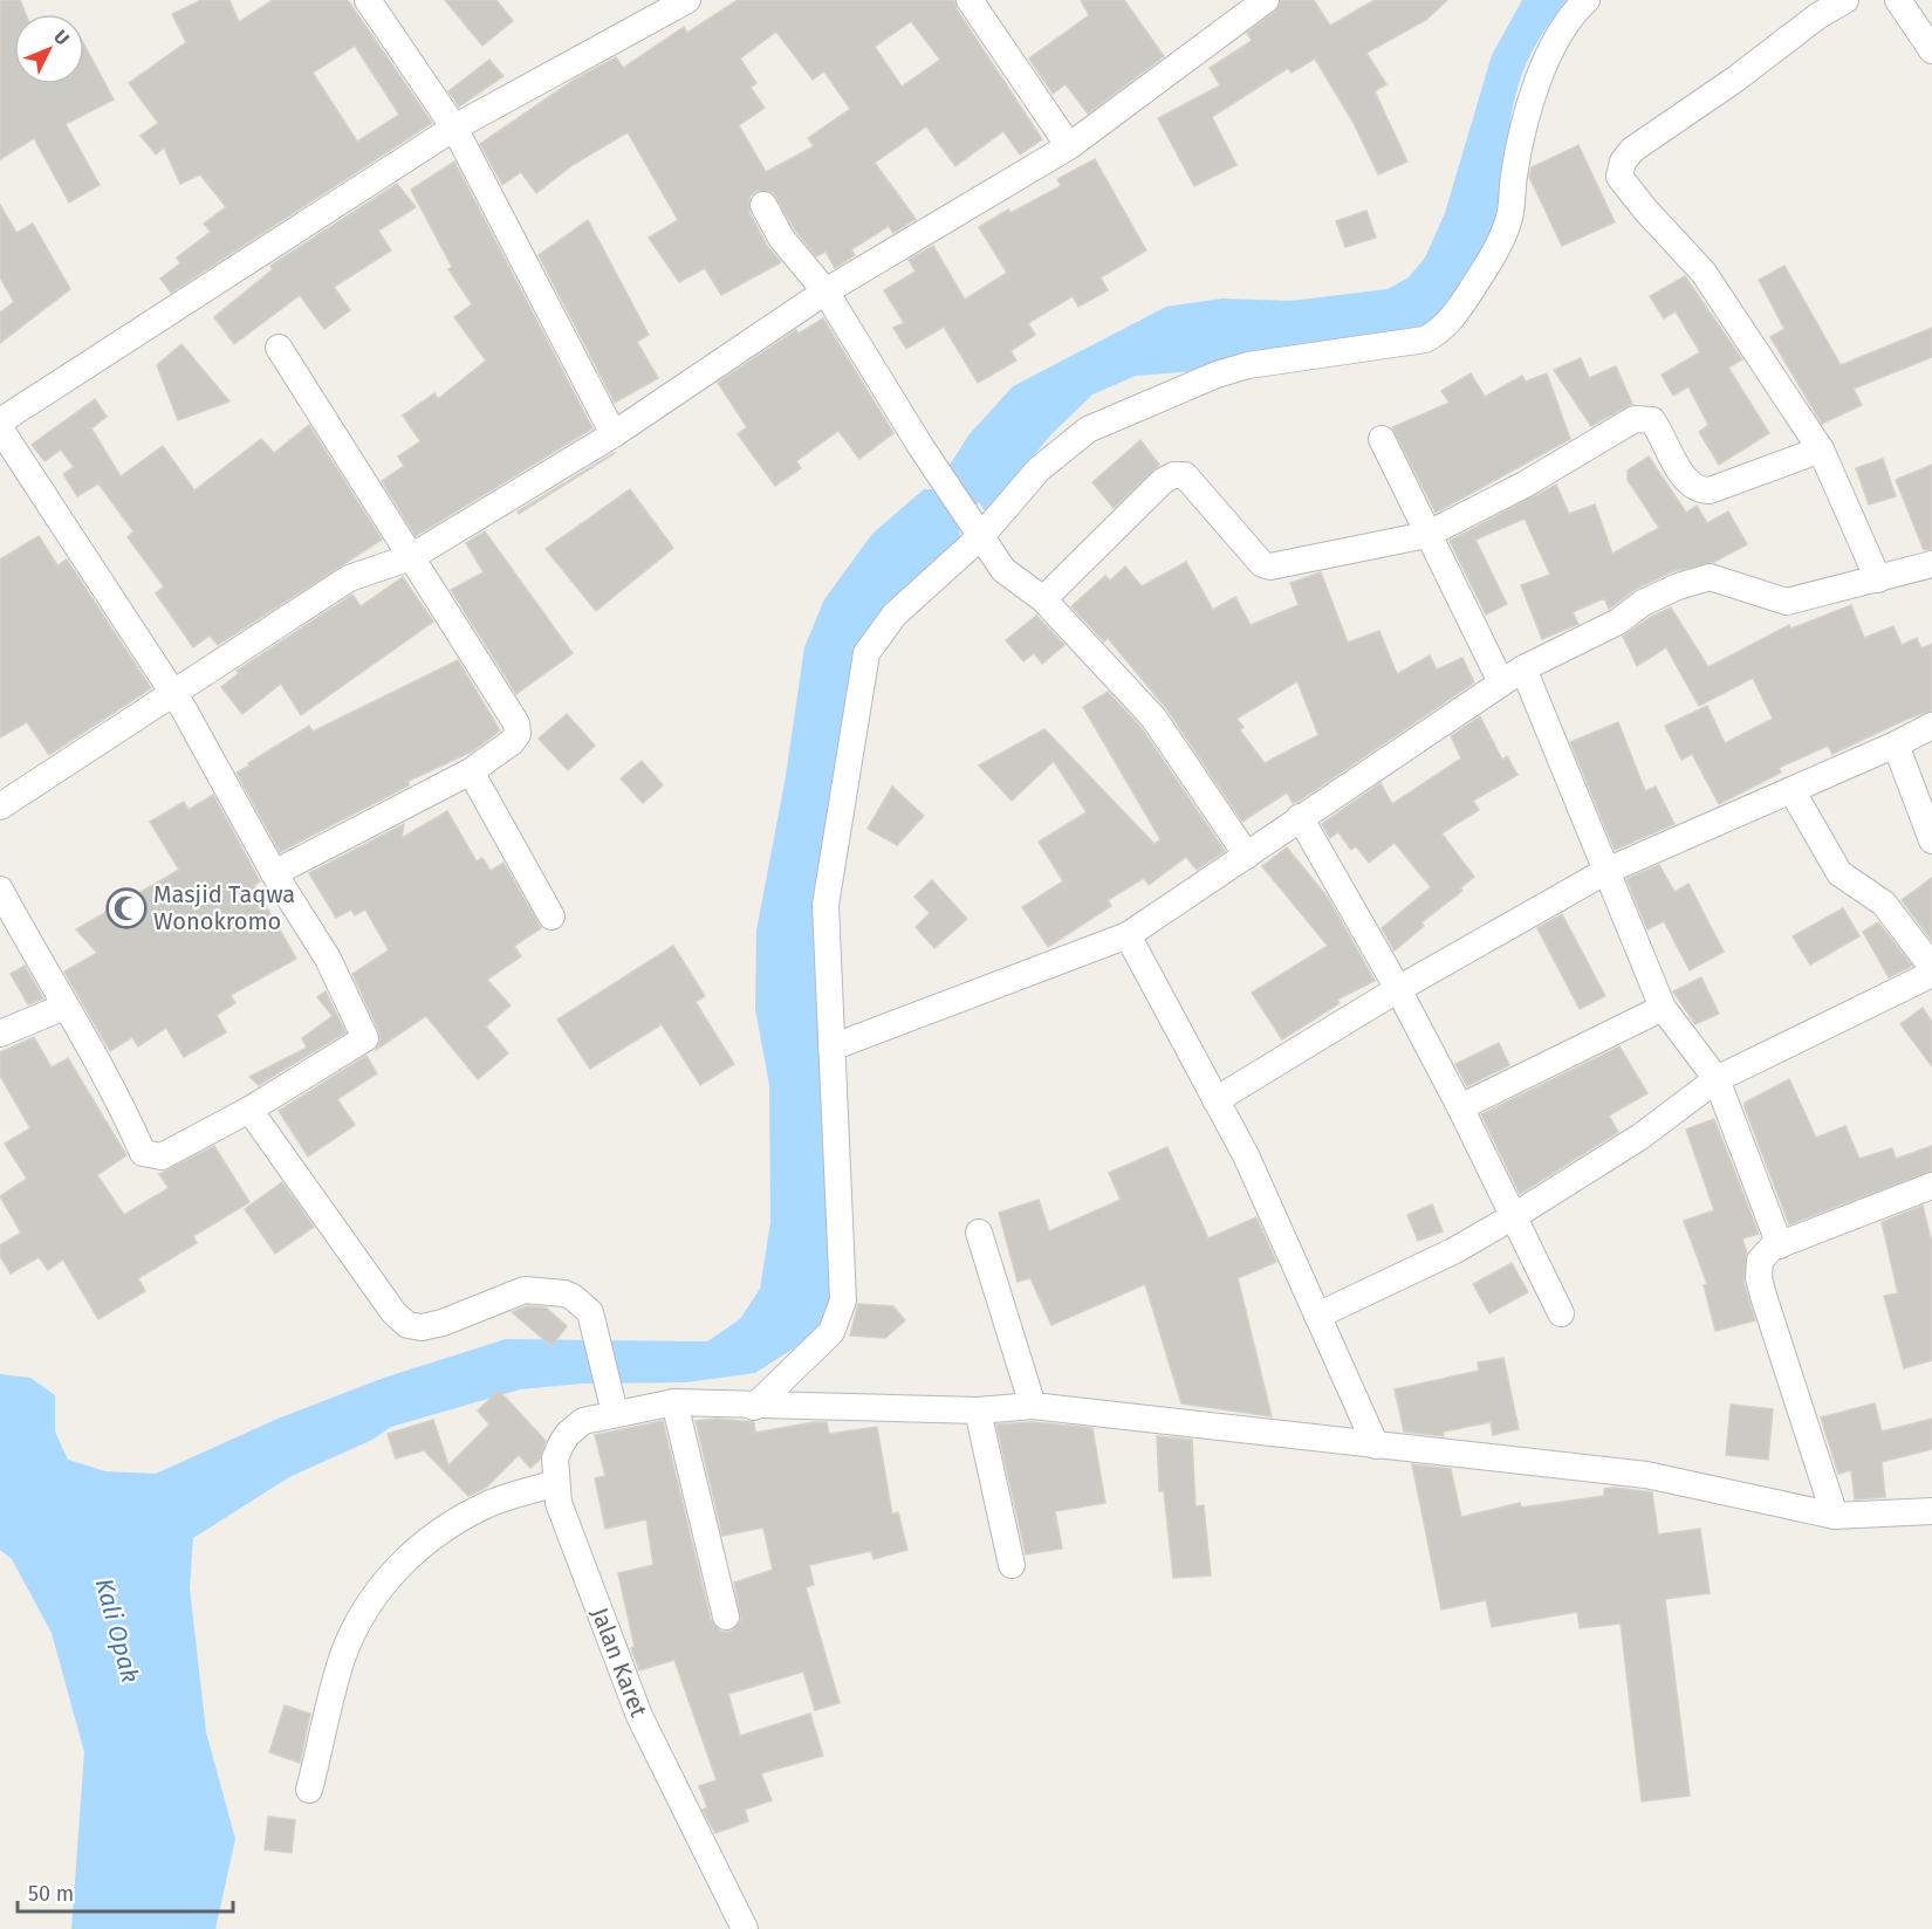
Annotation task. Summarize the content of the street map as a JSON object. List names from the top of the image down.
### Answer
{
  "streets": {
    "street": ["Jalan Karet"]
  },
  "water": ["Kali Opak"],
  "places": {
    "mosque": ["Masjid Taqwa Wonokromo"]
  },
  "scale_bar": "50 m",
  "north": "top right"
}
